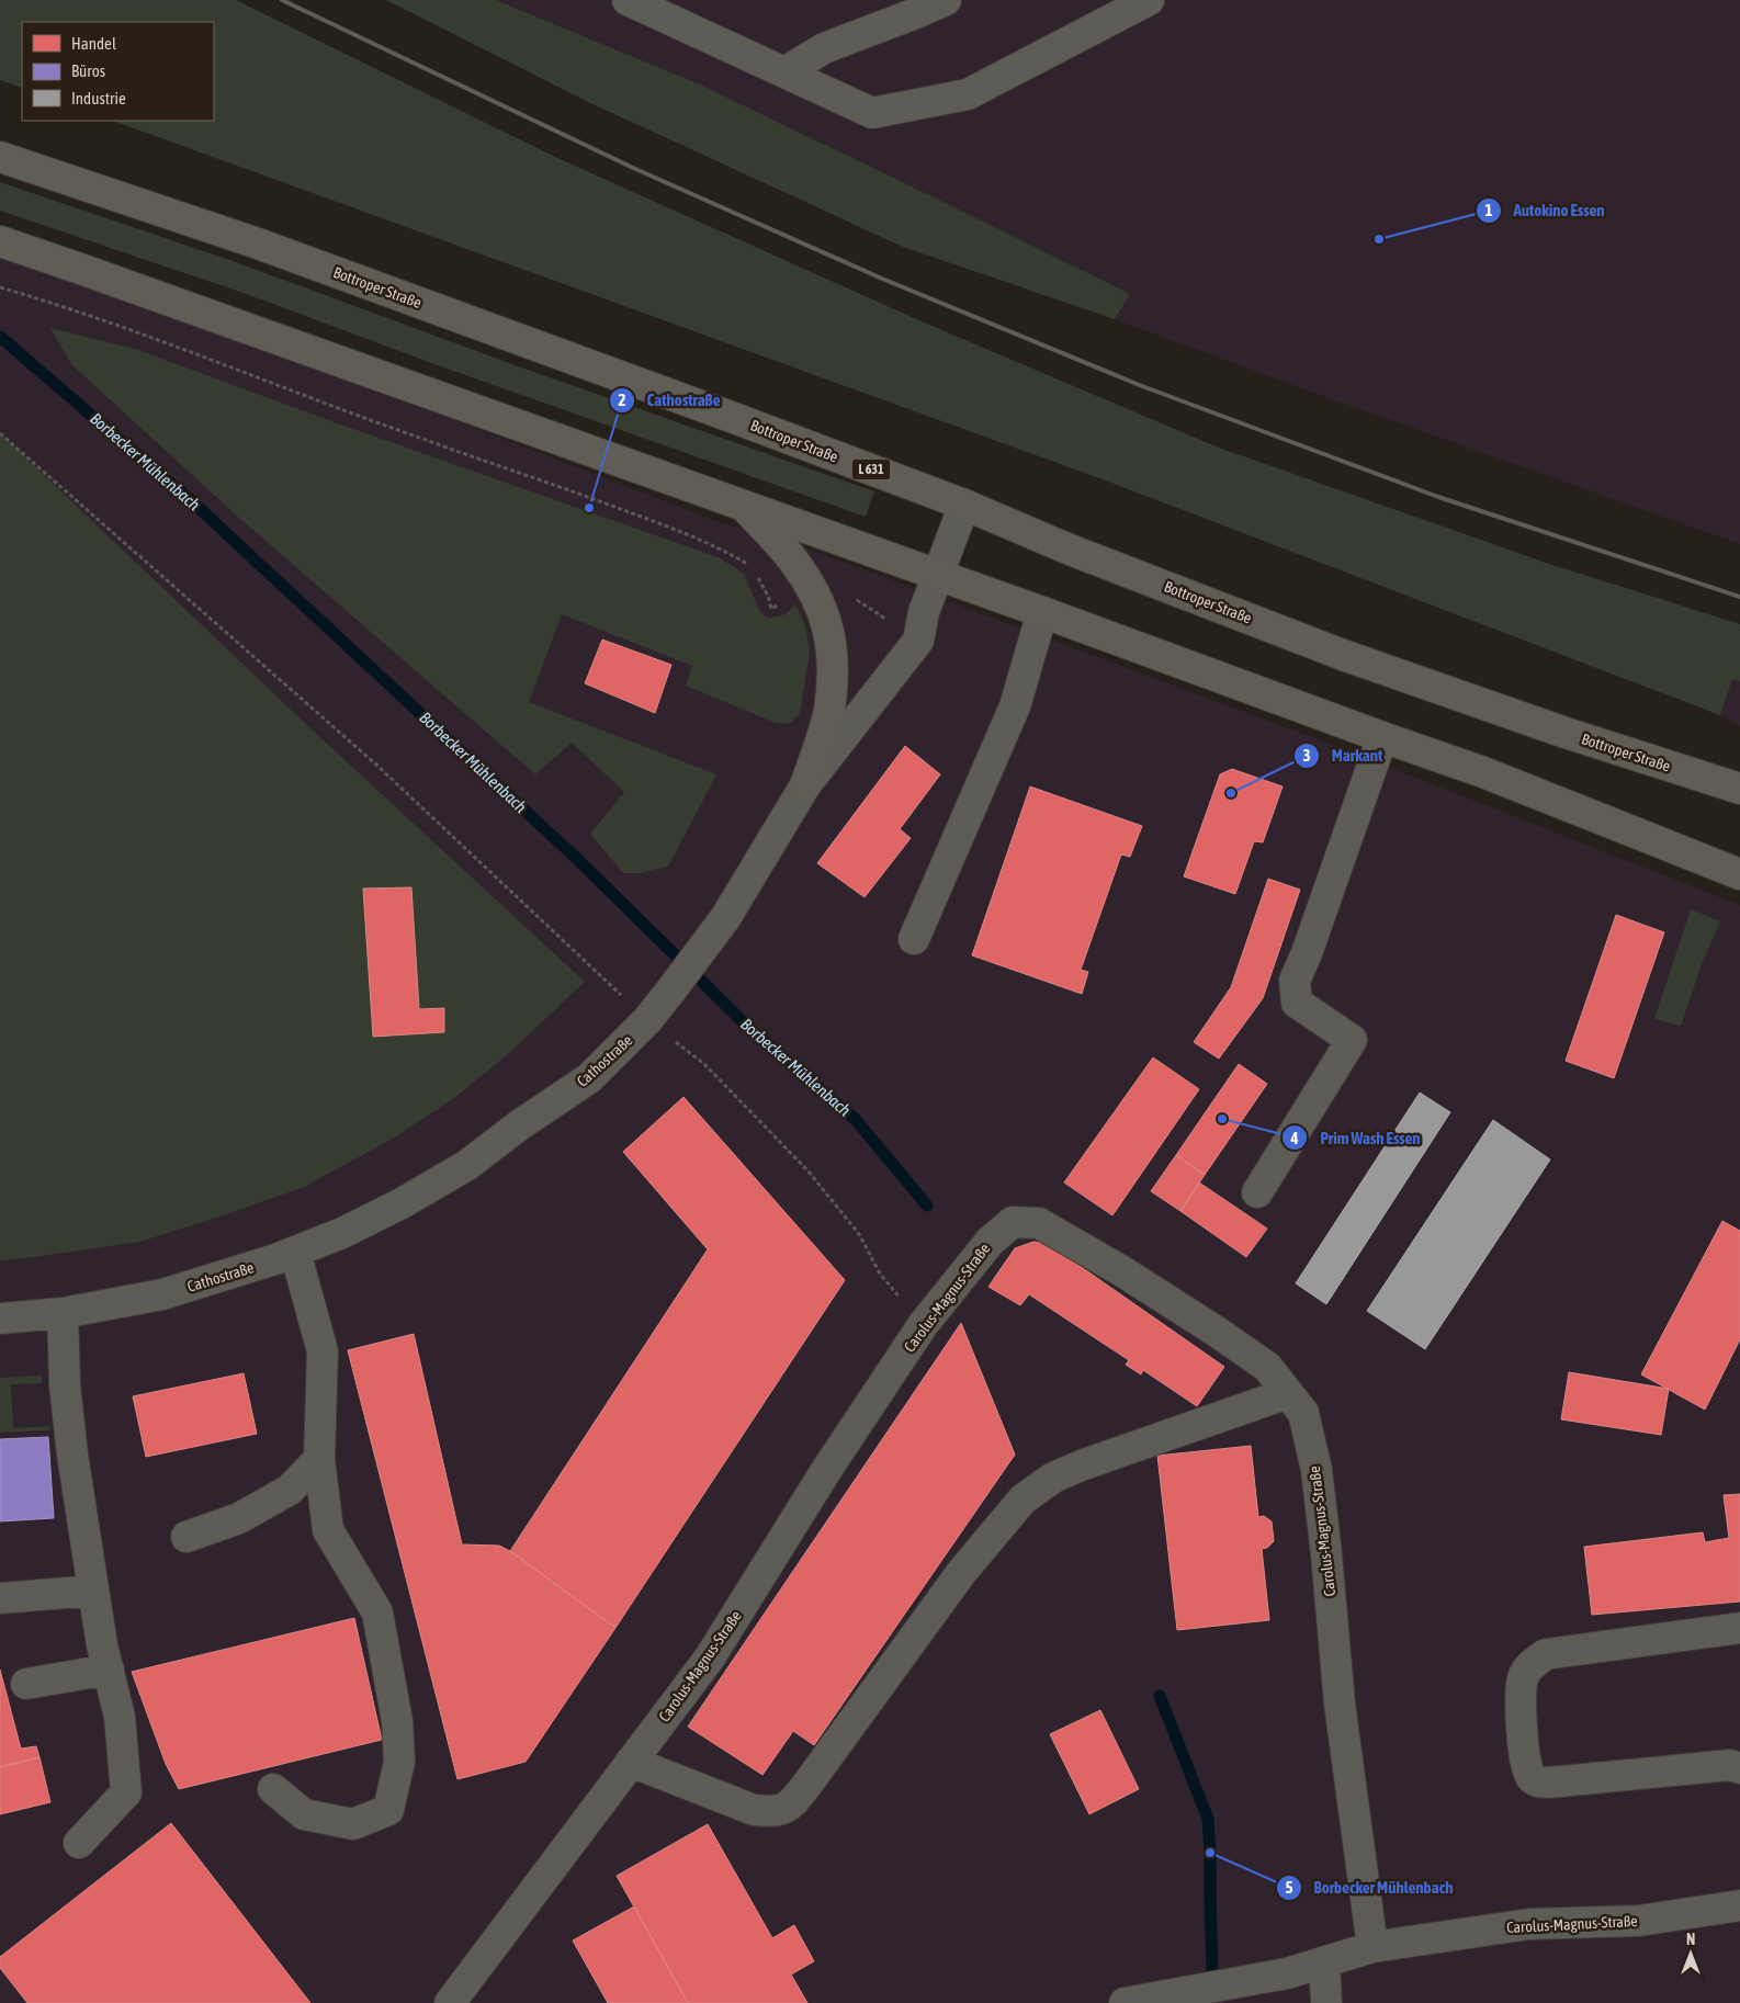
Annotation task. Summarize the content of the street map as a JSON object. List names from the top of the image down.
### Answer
{
  "streets": {
    "main road": ["Bottroper Straße", "L 631"],
    "street": ["Cathostraße", "Carolus-Magnus-Straße"]
  },
  "crossings": [
    ["Bottroper Straße", "Cathostraße"]
  ],
  "water": ["Borbecker Mühlenbach"],
  "places": [
    "Autokino Essen",
    "Cathostraße",
    "Markant",
    "Prim Wash Essen",
    "Borbecker Mühlenbach"
  ],
  "legend": ["Handel", "Büros", "Industrie"],
  "north": "top"
}
